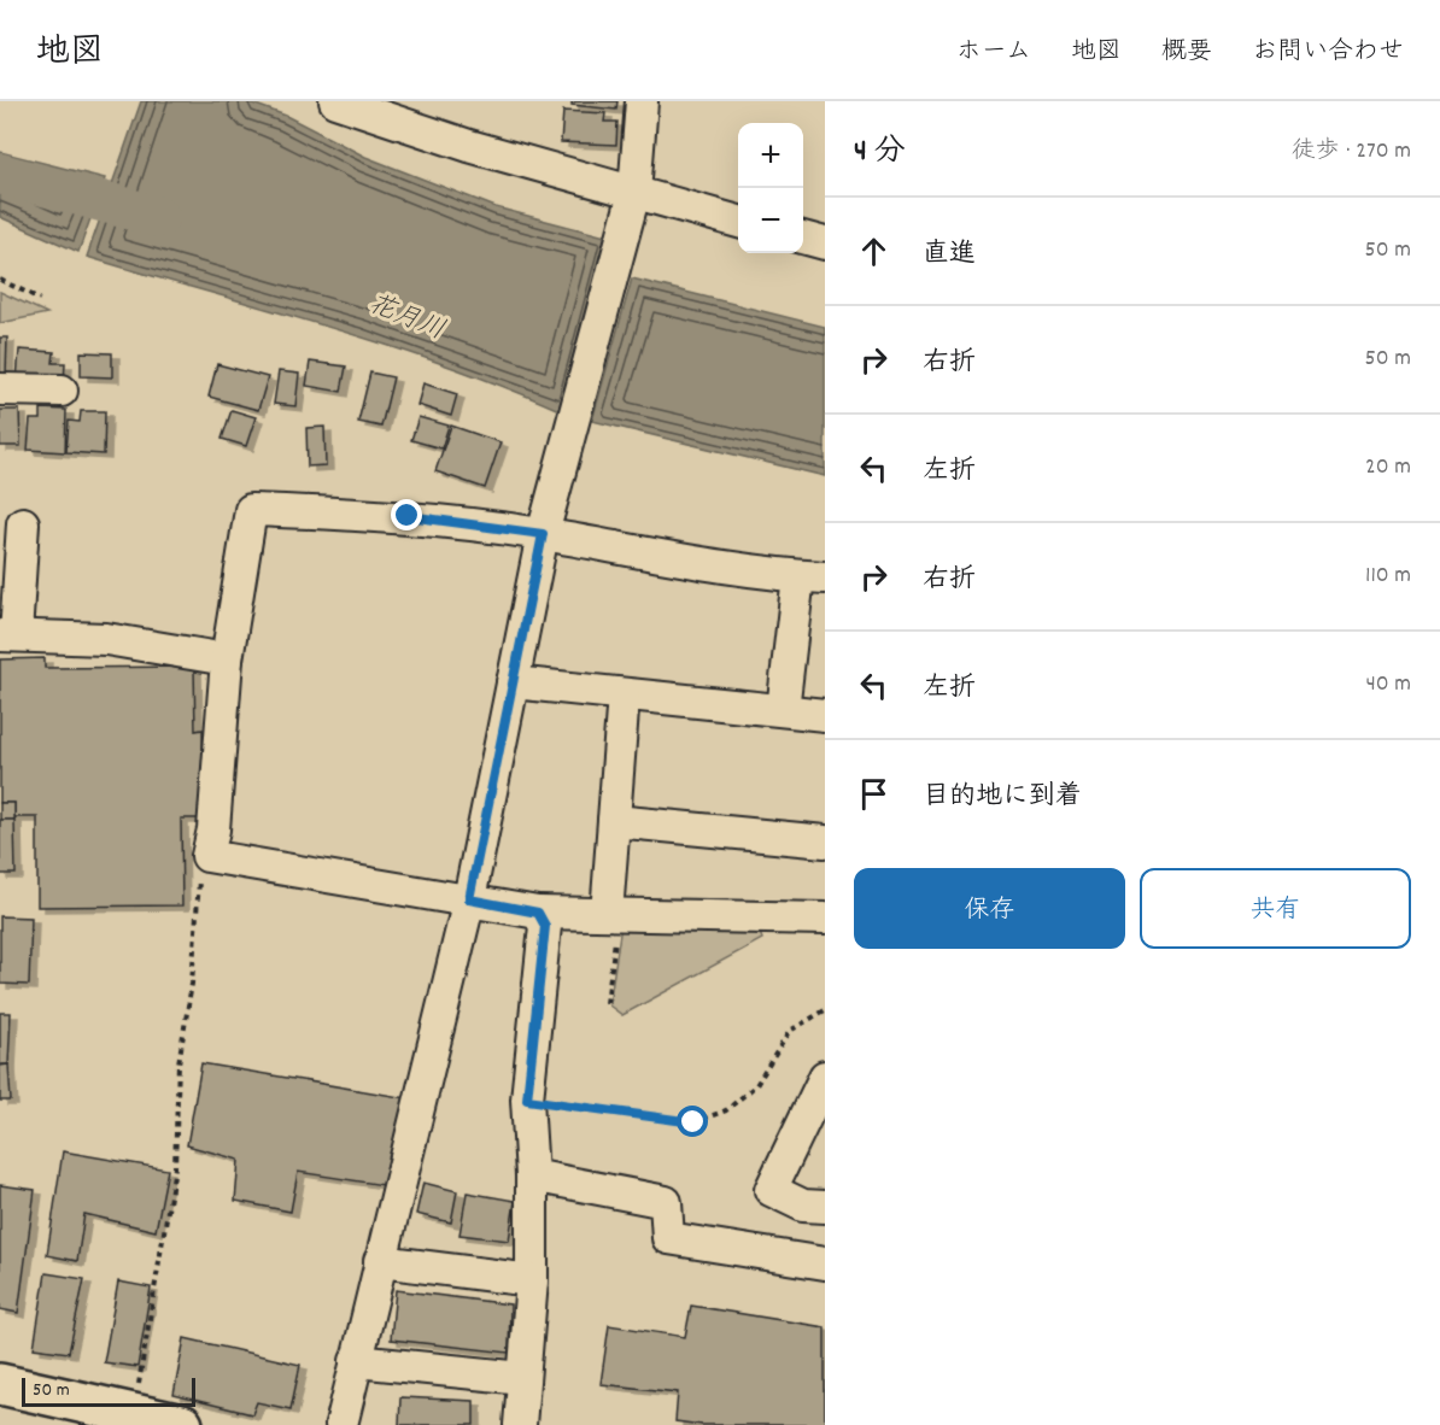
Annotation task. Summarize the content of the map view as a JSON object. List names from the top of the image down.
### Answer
{
  "water": ["花月川"],
  "scale_bar": "50 m",
  "page": {
    "header": "地図",
    "nav": [
      "ホーム",
      "地図",
      "概要",
      "お問い合わせ"
    ],
    "heading": ["4 分", "徒歩 · 270 m"],
    "map_buttons": ["+", "−"],
    "list": [
      ["直進", "50 m"],
      ["右折", "50 m"],
      ["左折", "20 m"],
      ["右折", "110 m"],
      ["左折", "40 m"],
      "目的地に到着"
    ],
    "buttons": ["保存", "共有"],
    "scale": "50 m"
  }
}
